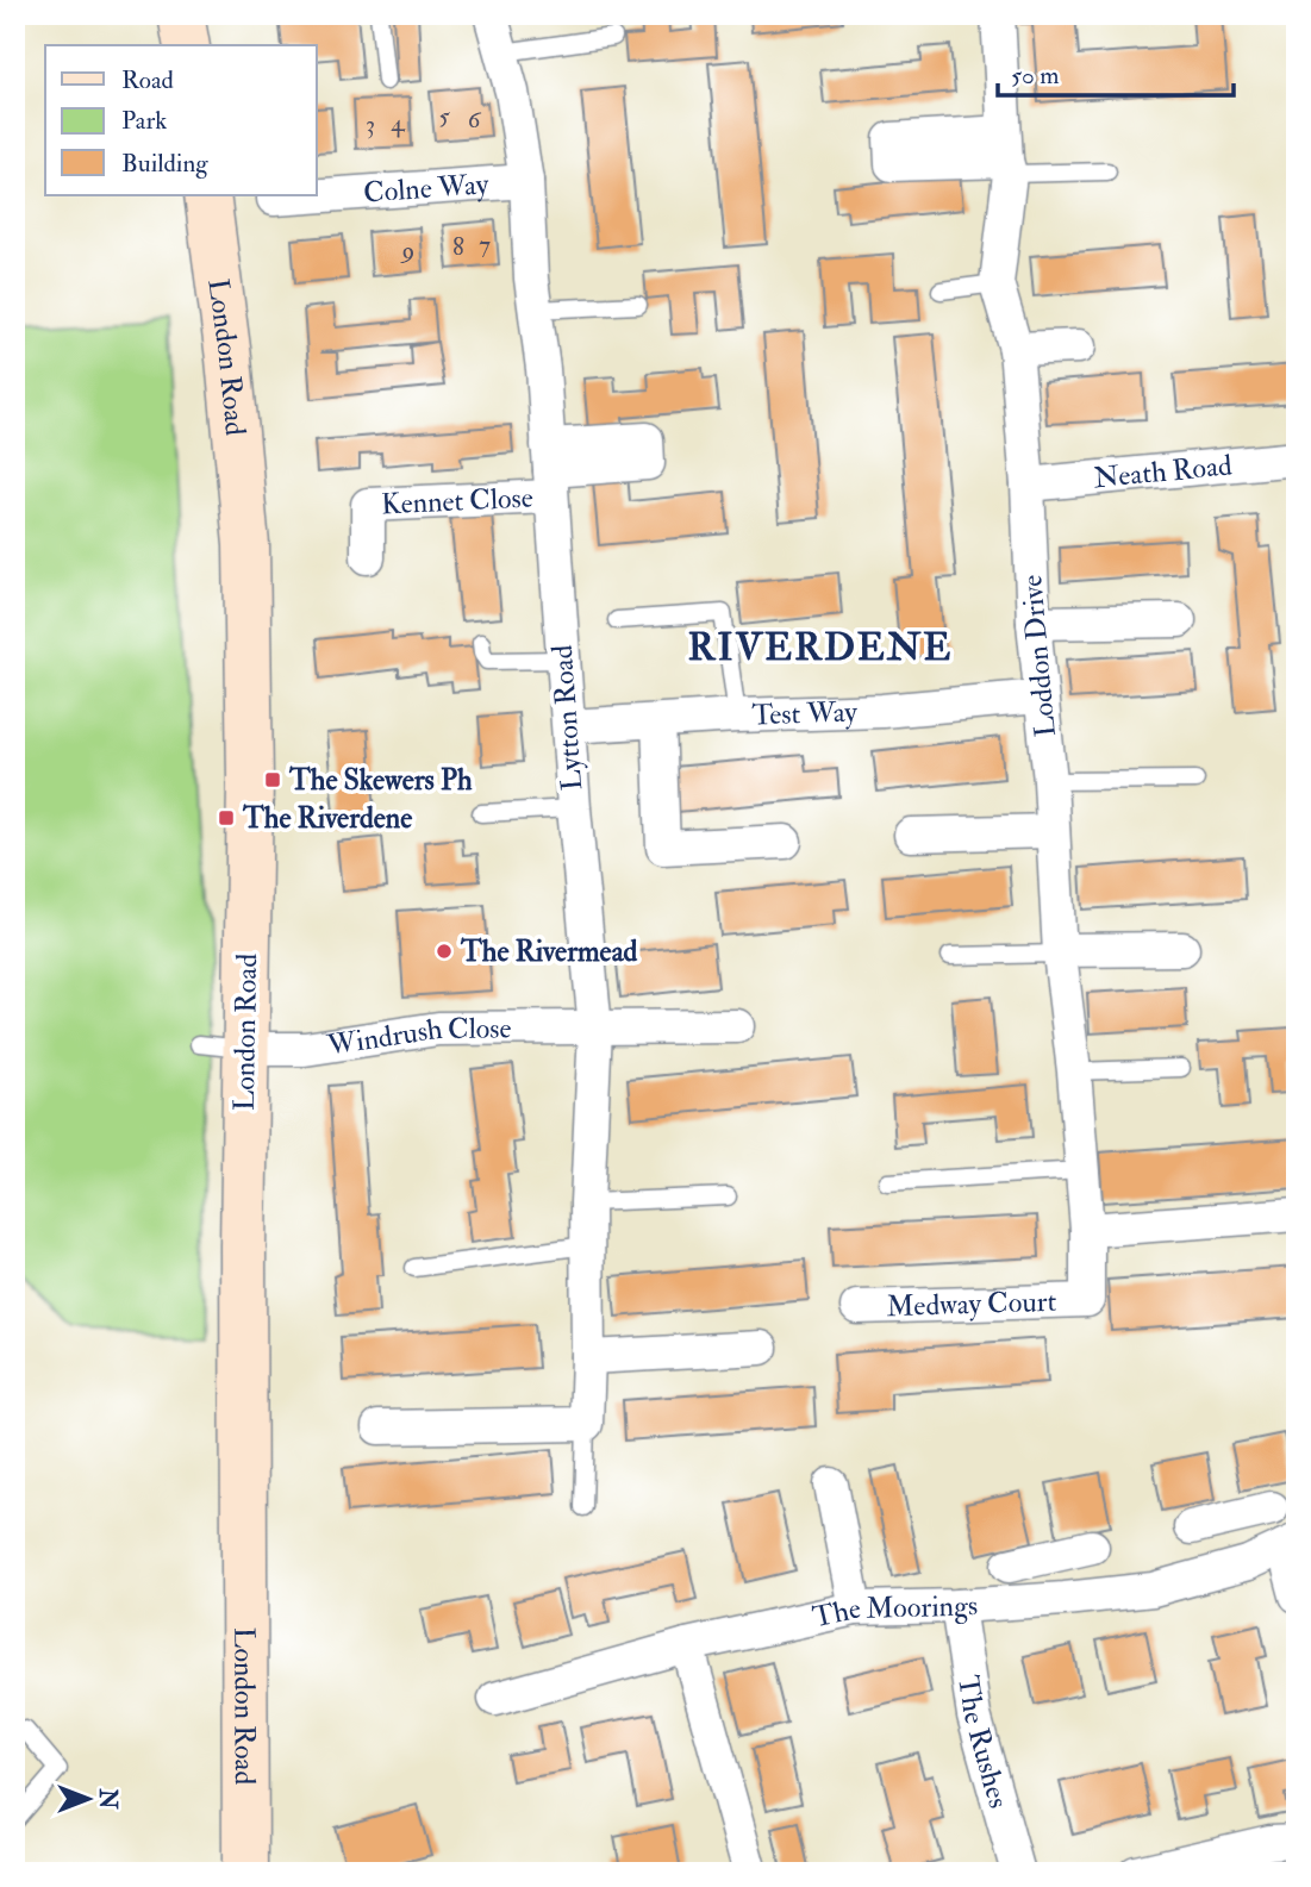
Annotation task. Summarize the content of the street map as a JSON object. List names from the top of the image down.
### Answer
{
  "streets": {
    "street": [
      "Colne Way",
      "London Road",
      "Neath Road",
      "Kennet Close",
      "Loddon Drive",
      "Test Way",
      "Lytton Road",
      "Windrush Close",
      "Medway Court",
      "The Moorings",
      "The Rushes"
    ]
  },
  "crossings": [
    ["Colne Way", "Lytton Road"],
    ["London Road", "Windrush Close"],
    ["Neath Road", "Loddon Drive"],
    ["Kennet Close", "Lytton Road"],
    ["Loddon Drive", "Test Way"],
    ["Loddon Drive", "Medway Court"],
    ["Test Way", "Lytton Road"],
    ["Lytton Road", "Windrush Close"],
    ["The Moorings", "The Rushes"]
  ],
  "districts": ["RIVERDENE"],
  "places": {
    "transit": ["The Skewers Ph", "The Riverdene"],
    "other": ["The Rivermead"]
  },
  "house_numbers": [
    "5",
    "6",
    "4",
    "3",
    "7",
    "8",
    "9"
  ],
  "legend": ["Road", "Park", "Building"],
  "scale_bar": "50 m",
  "north": "right"
}
